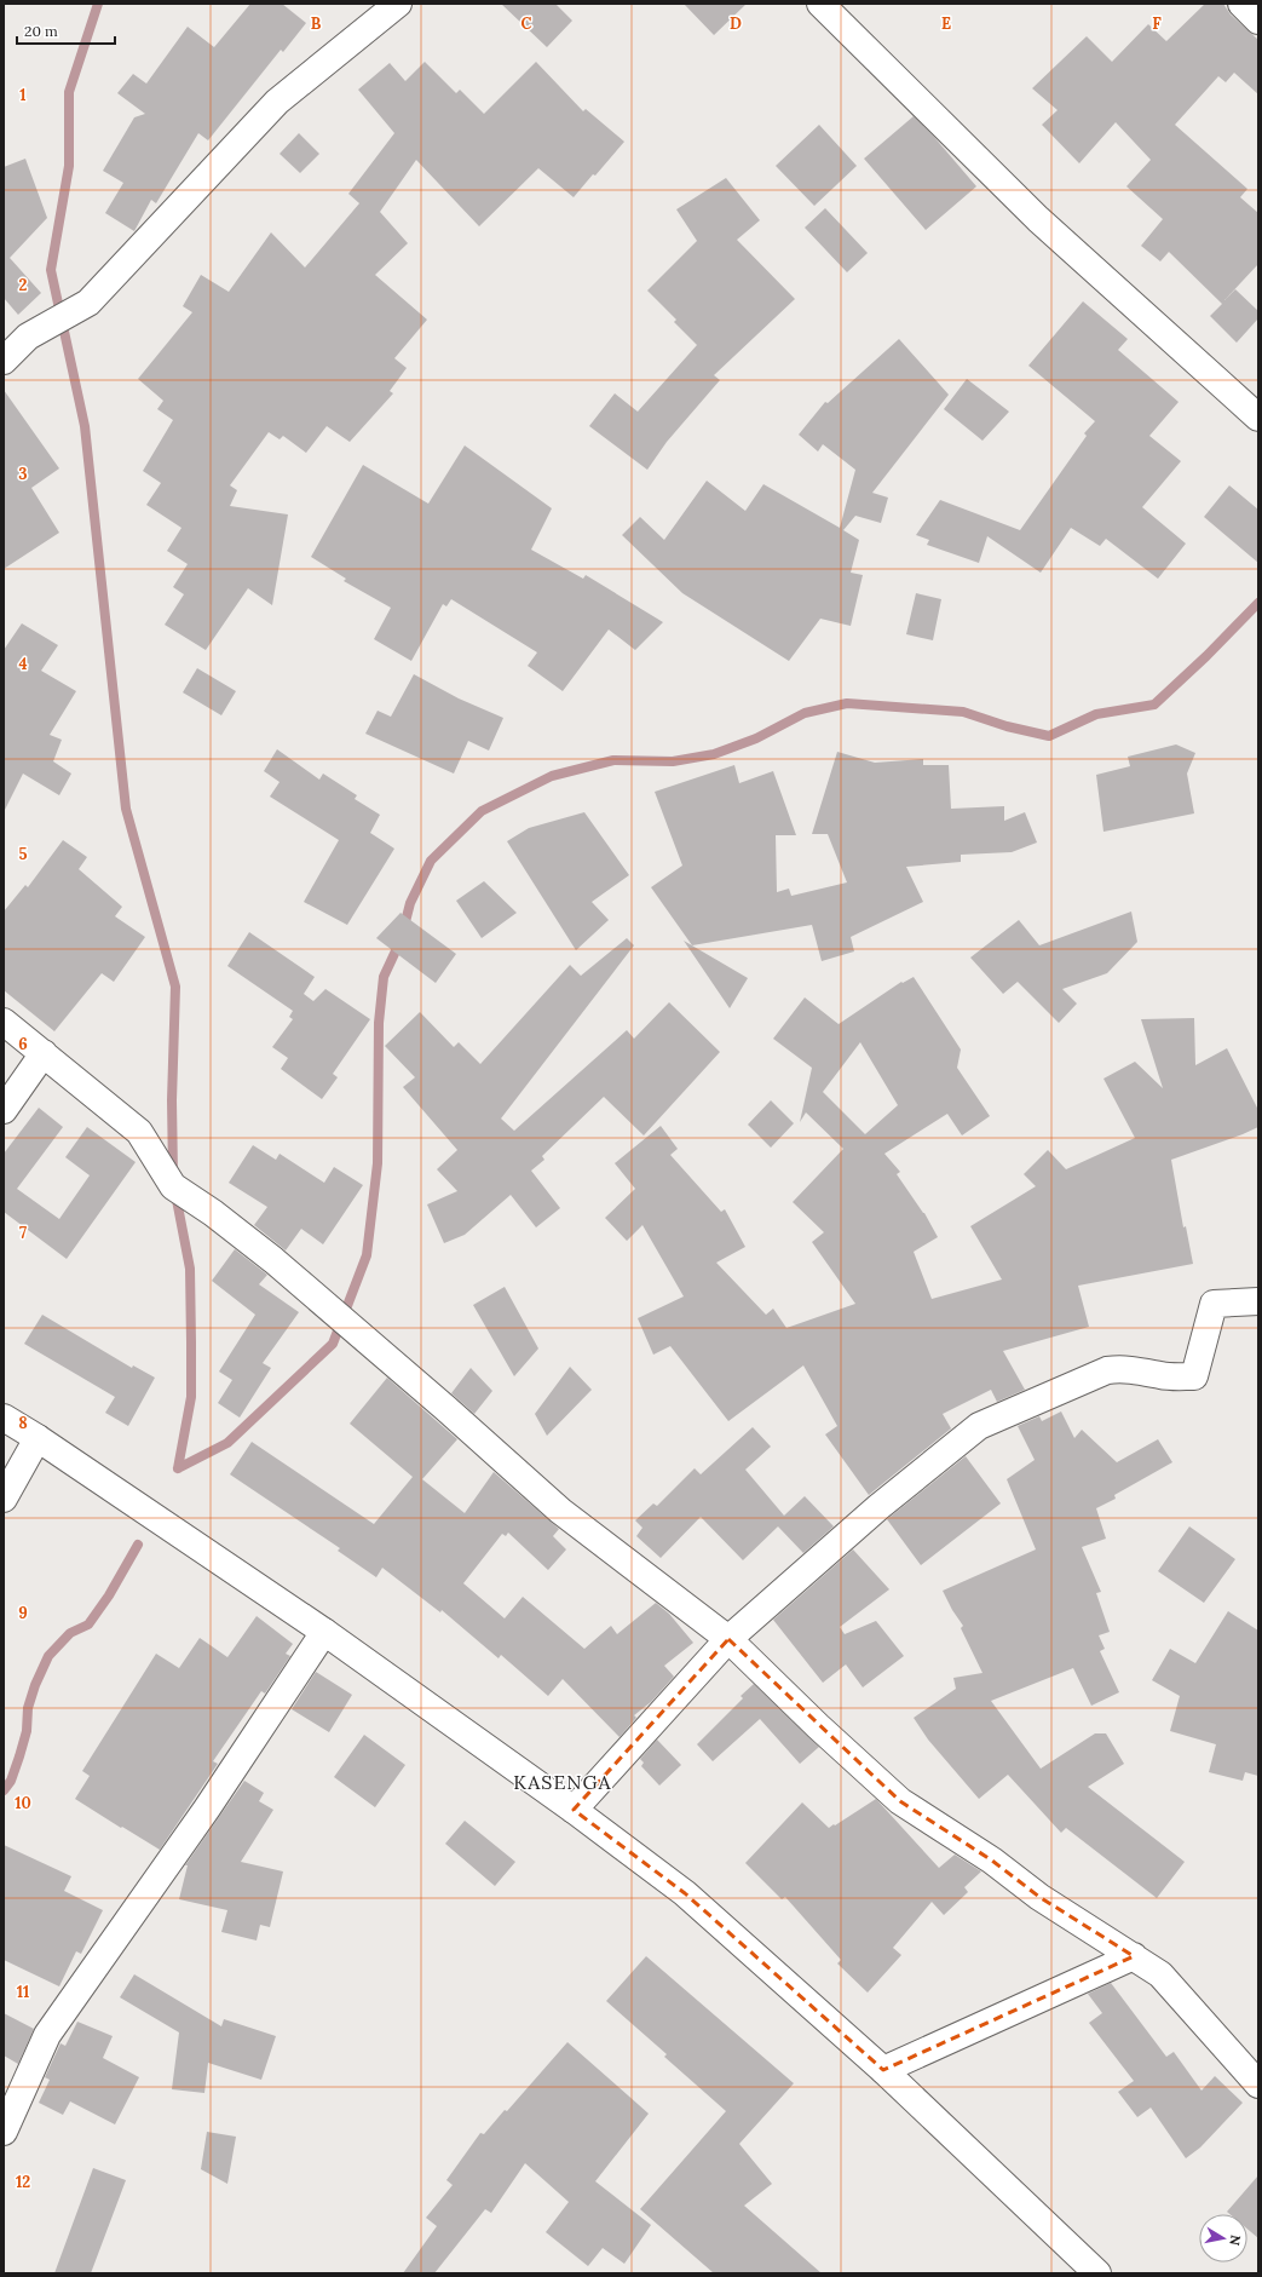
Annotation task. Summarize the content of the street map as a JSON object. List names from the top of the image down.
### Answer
{
  "districts": ["KASENGA"],
  "scale_bar": "20 m",
  "north": "right",
  "grid": {
    "columns": [
      "B",
      "C",
      "D",
      "E",
      "F"
    ],
    "rows": [
      "1",
      "2",
      "3",
      "4",
      "5",
      "6",
      "7",
      "8",
      "9",
      "10",
      "11",
      "12"
    ]
  }
}
